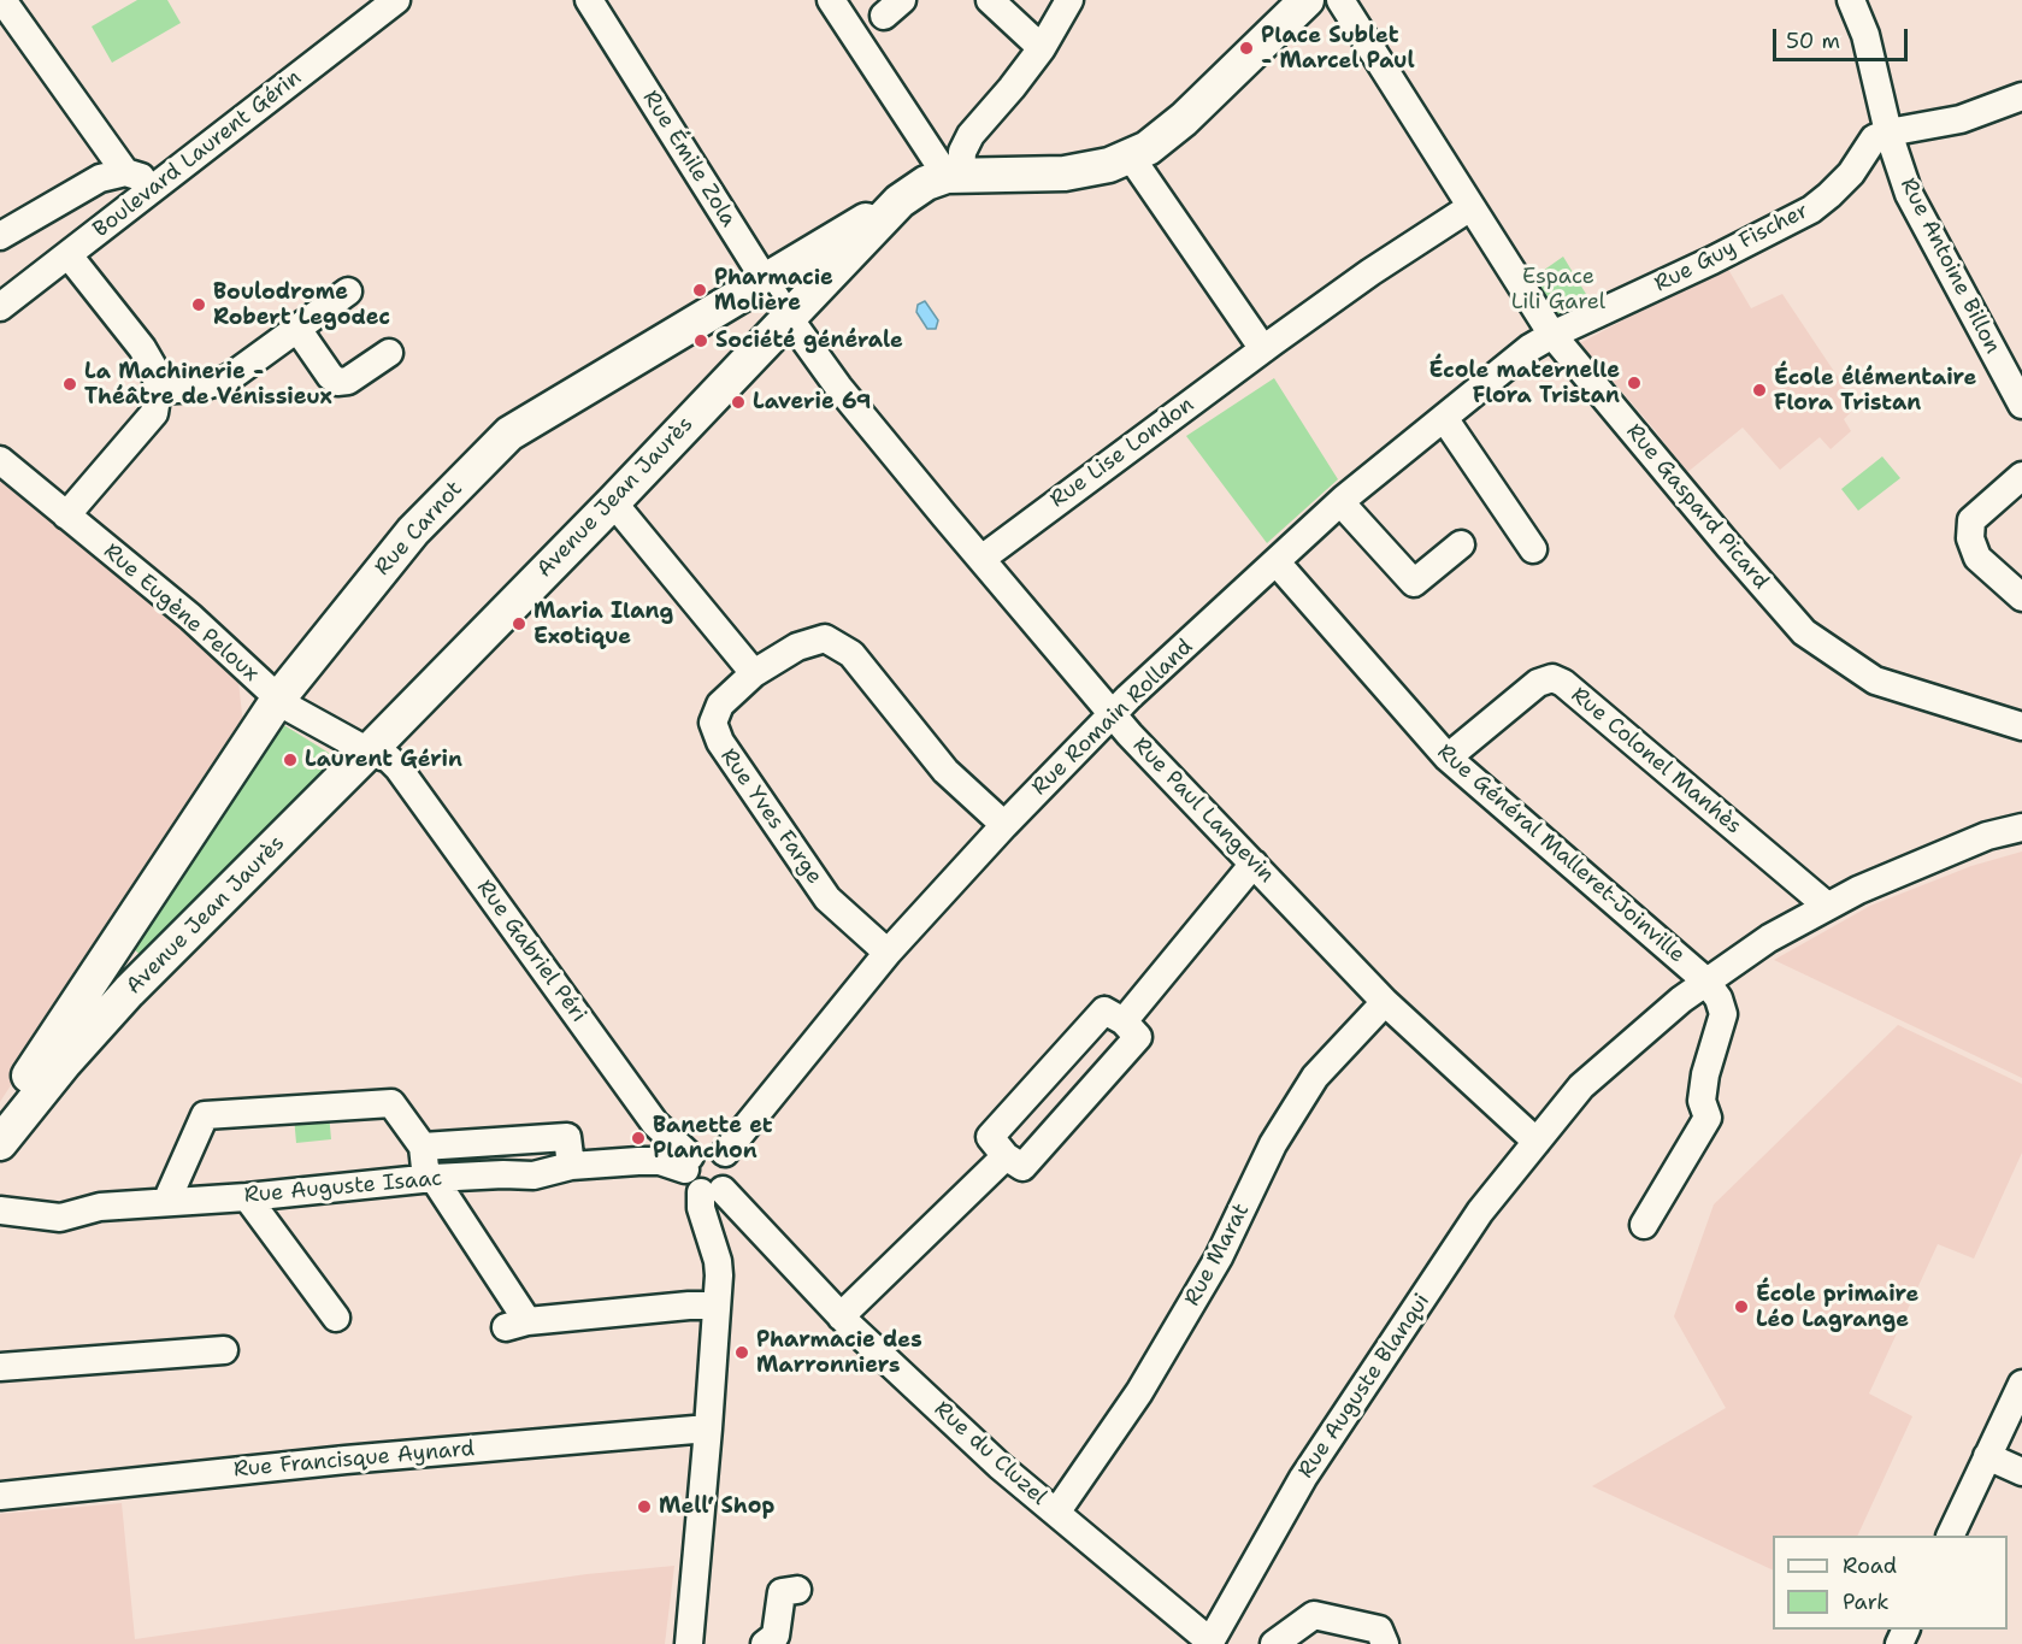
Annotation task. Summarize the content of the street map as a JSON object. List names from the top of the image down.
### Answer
{
  "streets": {
    "main road": ["Avenue Jean Jaurès", "Rue Carnot"],
    "street": [
      "Boulevard Laurent Gérin",
      "Rue Émile Zola",
      "Rue Guy Fischer",
      "Rue Antoine Billon",
      "Rue Lise London",
      "Rue Gaspard Picard",
      "Rue Eugène Peloux",
      "Rue Romain Rolland",
      "Rue Colonel Manhès",
      "Rue Paul Langevin",
      "Rue Yves Farge",
      "Rue Général Malleret-Joinville",
      "Rue Gabriel Péri",
      "Rue Auguste Isaac",
      "Rue Marat",
      "Rue Auguste Blanqui",
      "Rue du Cluzel",
      "Rue Francisque Aynard"
    ]
  },
  "crossings": [
    ["Rue Émile Zola", "Avenue Jean Jaurès"],
    ["Rue Émile Zola", "Rue Carnot"],
    ["Rue Émile Zola", "Rue Paul Langevin"],
    ["Rue Guy Fischer", "Rue Antoine Billon"],
    ["Rue Guy Fischer", "Rue Gaspard Picard"],
    ["Rue Guy Fischer", "Rue Romain Rolland"],
    ["Rue Lise London", "Rue Gaspard Picard"],
    ["Rue Lise London", "Rue Paul Langevin"],
    ["Avenue Jean Jaurès", "Rue Carnot"],
    ["Avenue Jean Jaurès", "Rue Eugène Peloux"],
    ["Avenue Jean Jaurès", "Rue Paul Langevin"],
    ["Avenue Jean Jaurès", "Rue Gabriel Péri"],
    ["Rue Gaspard Picard", "Rue Romain Rolland"],
    ["Rue Carnot", "Rue Eugène Peloux"],
    ["Rue Eugène Peloux", "Rue Gabriel Péri"],
    ["Rue Romain Rolland", "Rue Paul Langevin"],
    ["Rue Romain Rolland", "Rue Yves Farge"],
    ["Rue Romain Rolland", "Rue Général Malleret-Joinville"],
    ["Rue Romain Rolland", "Rue Gabriel Péri"],
    ["Rue Romain Rolland", "Rue Auguste Isaac"],
    ["Rue Romain Rolland", "Rue du Cluzel"],
    ["Rue Colonel Manhès", "Rue Général Malleret-Joinville"],
    ["Rue Colonel Manhès", "Rue Auguste Blanqui"],
    ["Rue Paul Langevin", "Rue Marat"],
    ["Rue Paul Langevin", "Rue Auguste Blanqui"],
    ["Rue Général Malleret-Joinville", "Rue Auguste Blanqui"],
    ["Rue Gabriel Péri", "Rue Auguste Isaac"],
    ["Rue Gabriel Péri", "Rue du Cluzel"],
    ["Rue Auguste Isaac", "Rue du Cluzel"],
    ["Rue Marat", "Rue du Cluzel"],
    ["Rue Auguste Blanqui", "Rue du Cluzel"]
  ],
  "parks": ["Espace Lili Garel"],
  "places": [
    "Place Sublet - Marcel Paul",
    "Pharmacie Molière",
    "Boulodrome Robert Legodec",
    "Société générale",
    "École maternelle Flora Tristan",
    "La Machinerie - Théâtre de Vénissieux",
    "École élémentaire Flora Tristan",
    "Laverie 69",
    "Maria Ilang Exotique",
    "Laurent Gérin",
    "Banette et Planchon",
    "École primaire Léo Lagrange",
    "Pharmacie des Marronniers",
    "Mell‘ Shop"
  ],
  "legend": ["Road", "Park"],
  "scale_bar": "50 m"
}
